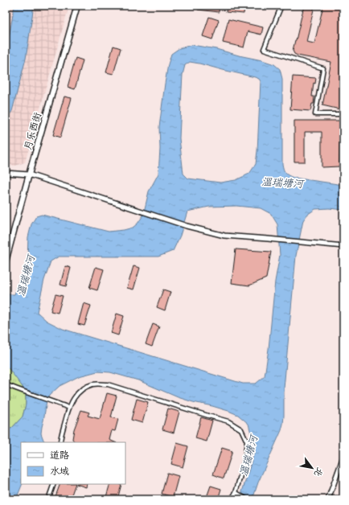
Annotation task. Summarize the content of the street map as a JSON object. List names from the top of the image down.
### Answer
{
  "streets": {
    "main road": ["月乐西街"]
  },
  "water": ["温瑞塘河"],
  "legend": ["道路", "水域"],
  "north": "bottom right"
}
